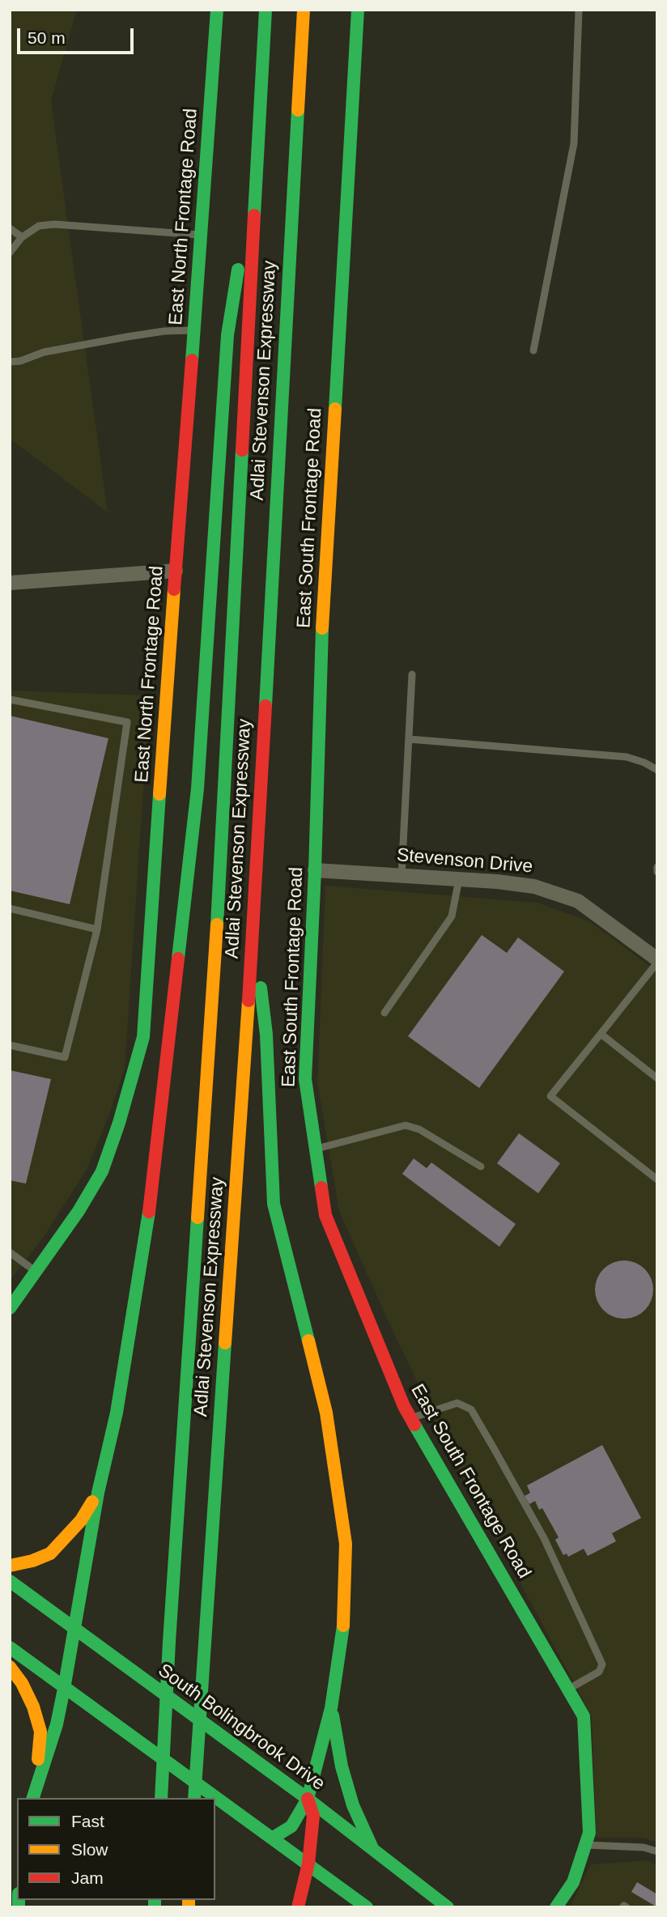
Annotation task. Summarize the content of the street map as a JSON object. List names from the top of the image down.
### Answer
{
  "streets": {
    "main road": [
      "East North Frontage Road",
      "Adlai Stevenson Expressway",
      "East South Frontage Road",
      "South Bolingbrook Drive"
    ],
    "street": ["Stevenson Drive"]
  },
  "crossings": [
    ["East South Frontage Road", "Stevenson Drive"]
  ],
  "legend": ["Fast", "Slow", "Jam"],
  "scale_bar": "50 m"
}
